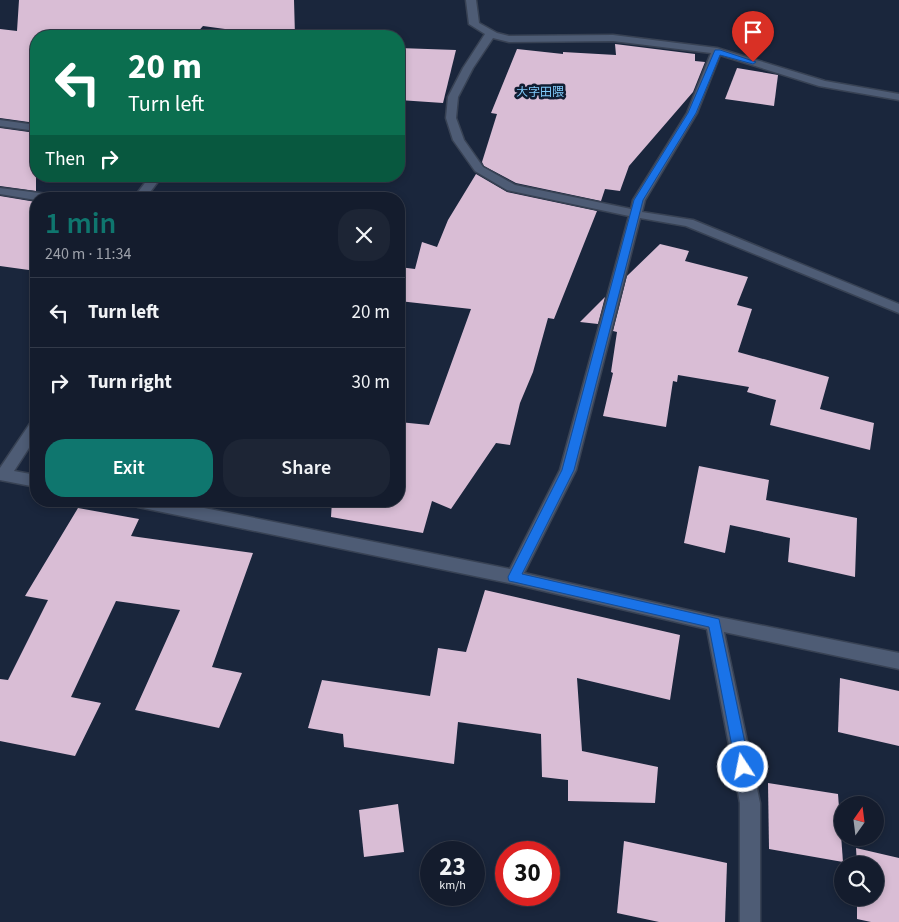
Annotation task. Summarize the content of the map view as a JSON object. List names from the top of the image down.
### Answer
{
  "districts": ["大字田隈"],
  "north": "top",
  "page": {
    "turn": ["20 m", "Turn left"],
    "then": "Then",
    "heading": ["1 min", "240 m · 11:34"],
    "list": [
      {
        "name": "Turn left",
        "value": "20 m"
      },
      {
        "name": "Turn right",
        "value": "30 m"
      }
    ],
    "buttons": ["Exit", "Share"],
    "speed": "23 km/h",
    "limit": "30"
  }
}
